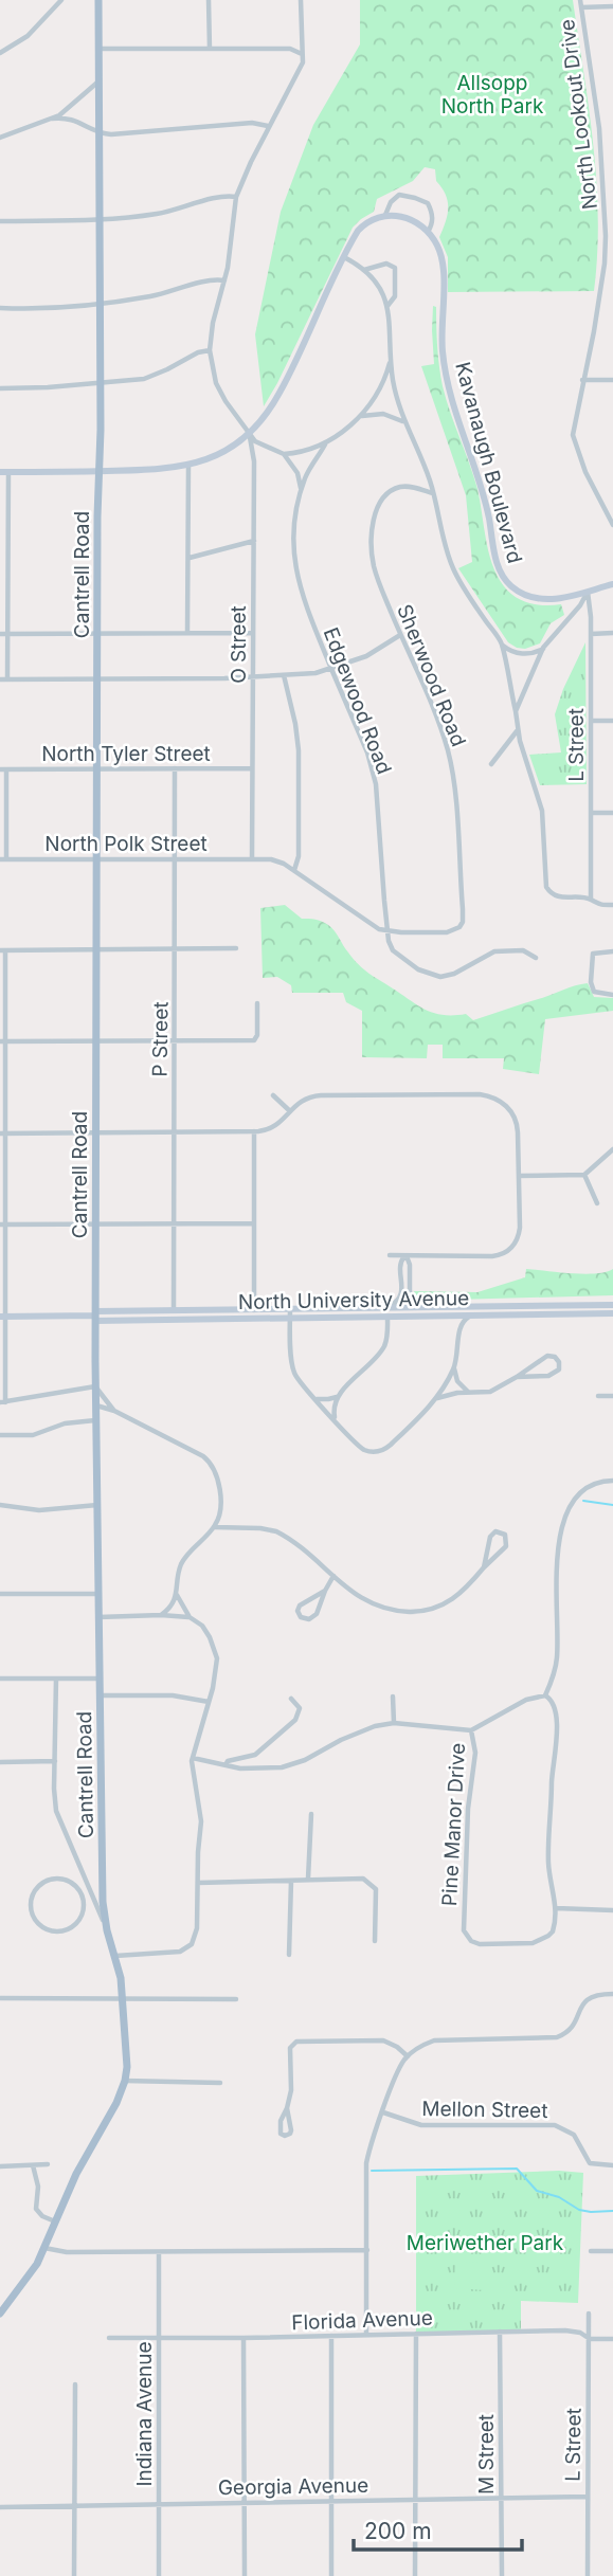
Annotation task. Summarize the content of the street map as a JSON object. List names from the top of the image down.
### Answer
{
  "streets": {
    "main road": ["Cantrell Road"],
    "street": [
      "North Lookout Drive",
      "Kavanaugh Boulevard",
      "O Street",
      "Sherwood Road",
      "Edgewood Road",
      "L Street",
      "North Tyler Street",
      "North Polk Street",
      "P Street",
      "North University Avenue",
      "Pine Manor Drive",
      "Mellon Street",
      "Florida Avenue",
      "Indiana Avenue",
      "M Street",
      "Georgia Avenue"
    ]
  },
  "crossings": [
    ["Kavanaugh Boulevard", "L Street"],
    ["Cantrell Road", "North Tyler Street"],
    ["Cantrell Road", "North Polk Street"],
    ["Cantrell Road", "North University Avenue"],
    ["O Street", "North Tyler Street"],
    ["O Street", "North Polk Street"],
    ["Sherwood Road", "Edgewood Road"],
    ["Sherwood Road", "North Polk Street"],
    ["Edgewood Road", "North Polk Street"],
    ["L Street", "Florida Avenue"],
    ["L Street", "Georgia Avenue"],
    ["North Tyler Street", "P Street"],
    ["North Polk Street", "P Street"],
    ["P Street", "North University Avenue"],
    ["Florida Avenue", "Indiana Avenue"],
    ["Florida Avenue", "M Street"],
    ["Indiana Avenue", "Georgia Avenue"],
    ["M Street", "Georgia Avenue"]
  ],
  "parks": ["Allsopp North Park", "Meriwether Park"],
  "scale_bar": "200 m"
}
